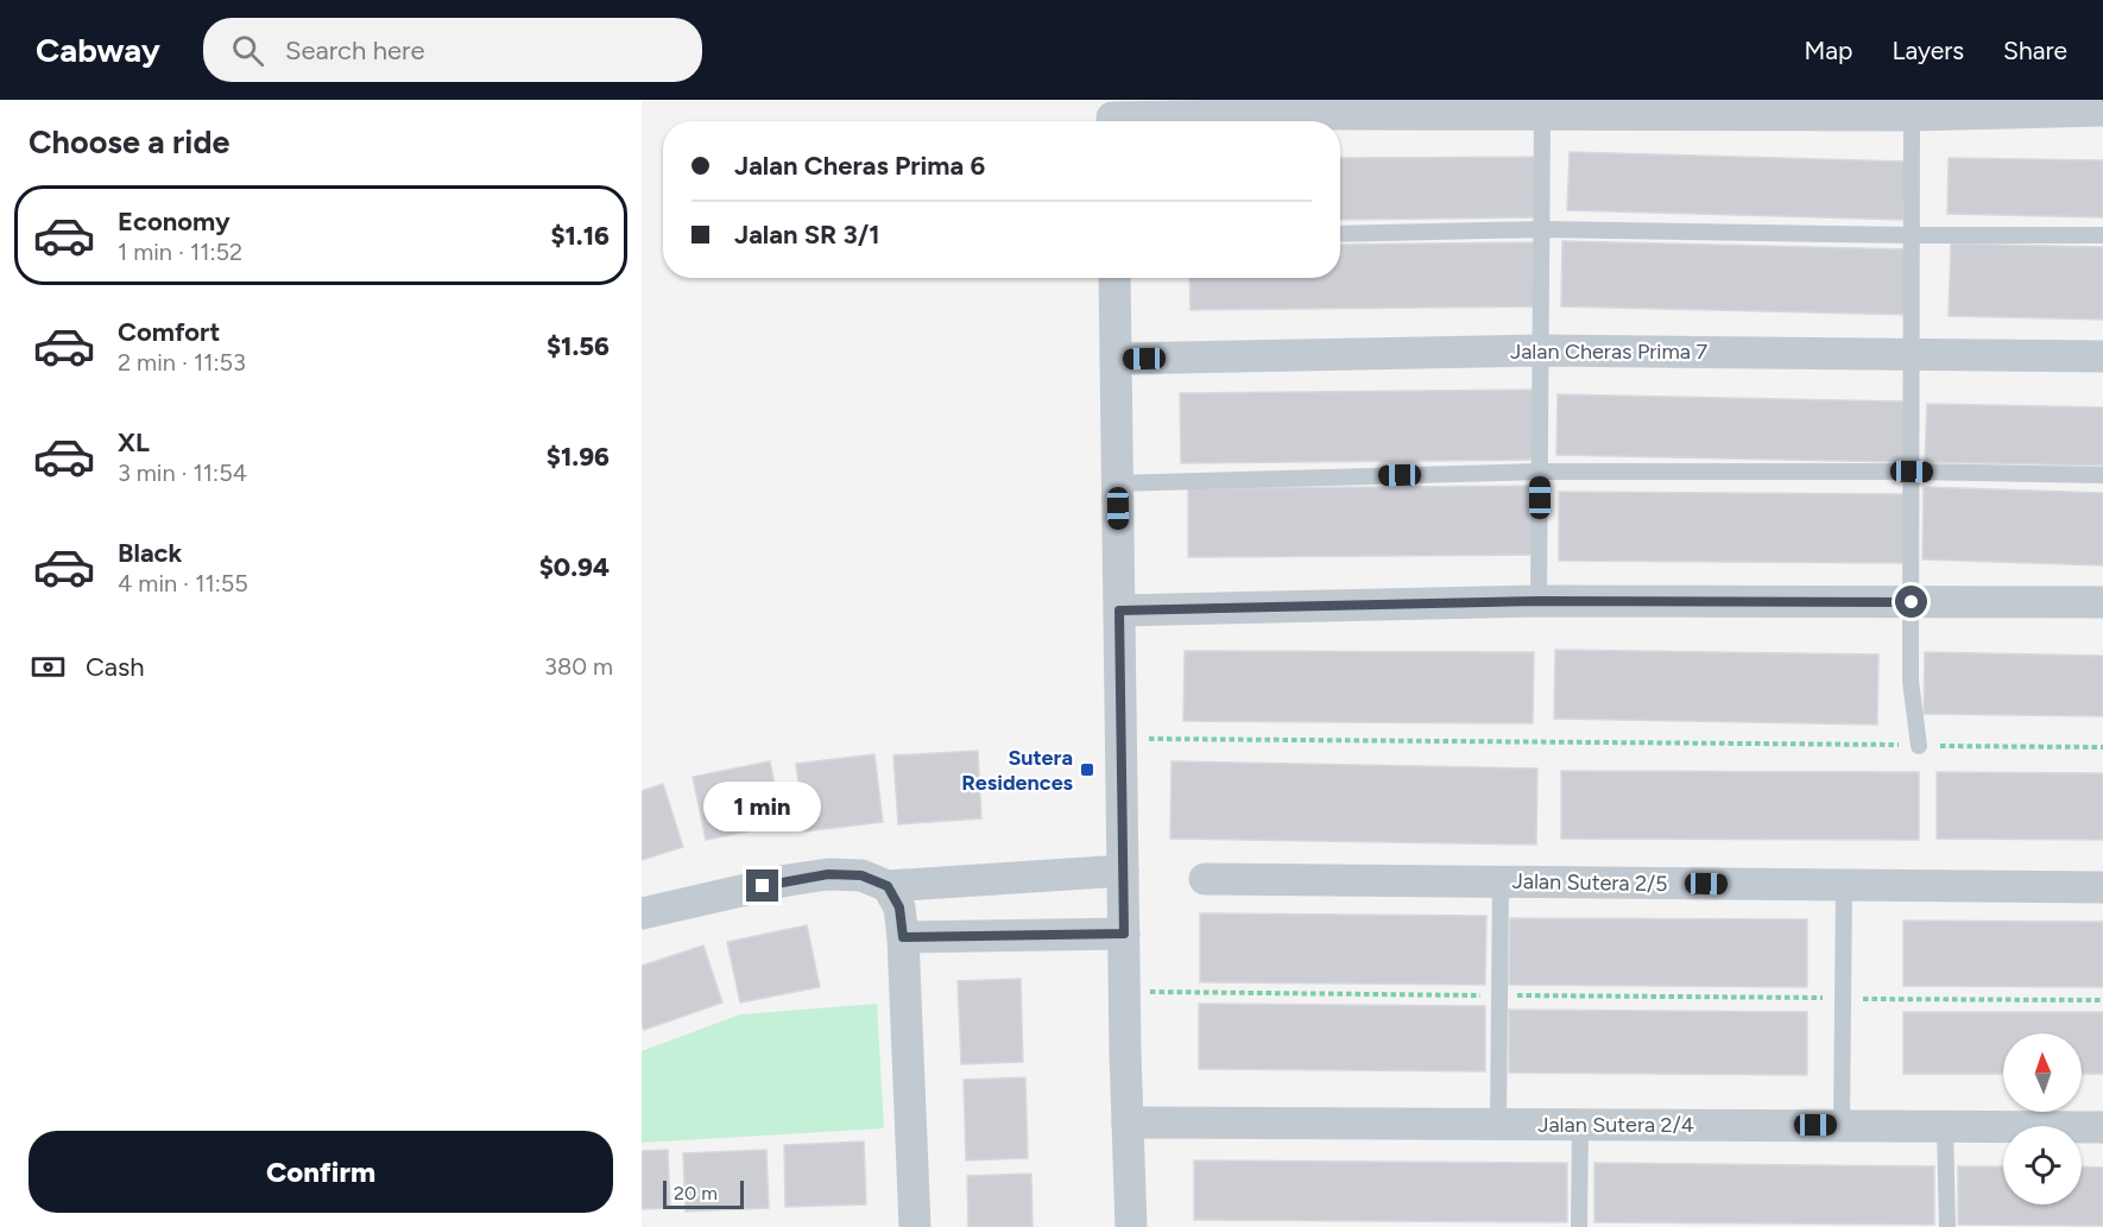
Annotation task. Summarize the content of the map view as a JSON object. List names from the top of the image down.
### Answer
{
  "streets": {
    "street": ["Jalan Cheras Prima 7", "Jalan Sutera 2/5", "Jalan Sutera 2/4"]
  },
  "places": {
    "transit": ["Sutera Residences"]
  },
  "scale_bar": "20 m",
  "north": "top",
  "page": {
    "header": "Cabway",
    "search": "Search here",
    "nav": ["Map", "Layers", "Share"],
    "heading": "Choose a ride",
    "banner": ["Jalan Cheras Prima 6", "Jalan SR 3/1"],
    "list": [
      {
        "name": "Economy",
        "note": "1 min · 11:52",
        "value": "$1.16"
      },
      {
        "name": "Comfort",
        "note": "2 min · 11:53",
        "value": "$1.56"
      },
      {
        "name": "XL",
        "note": "3 min · 11:54",
        "value": "$1.96"
      },
      {
        "name": "Black",
        "note": "4 min · 11:55",
        "value": "$0.94"
      }
    ],
    "pay": ["Cash", "380 m"],
    "bubble": "1 min",
    "buttons": "Confirm",
    "scale": "20 m"
  }
}
